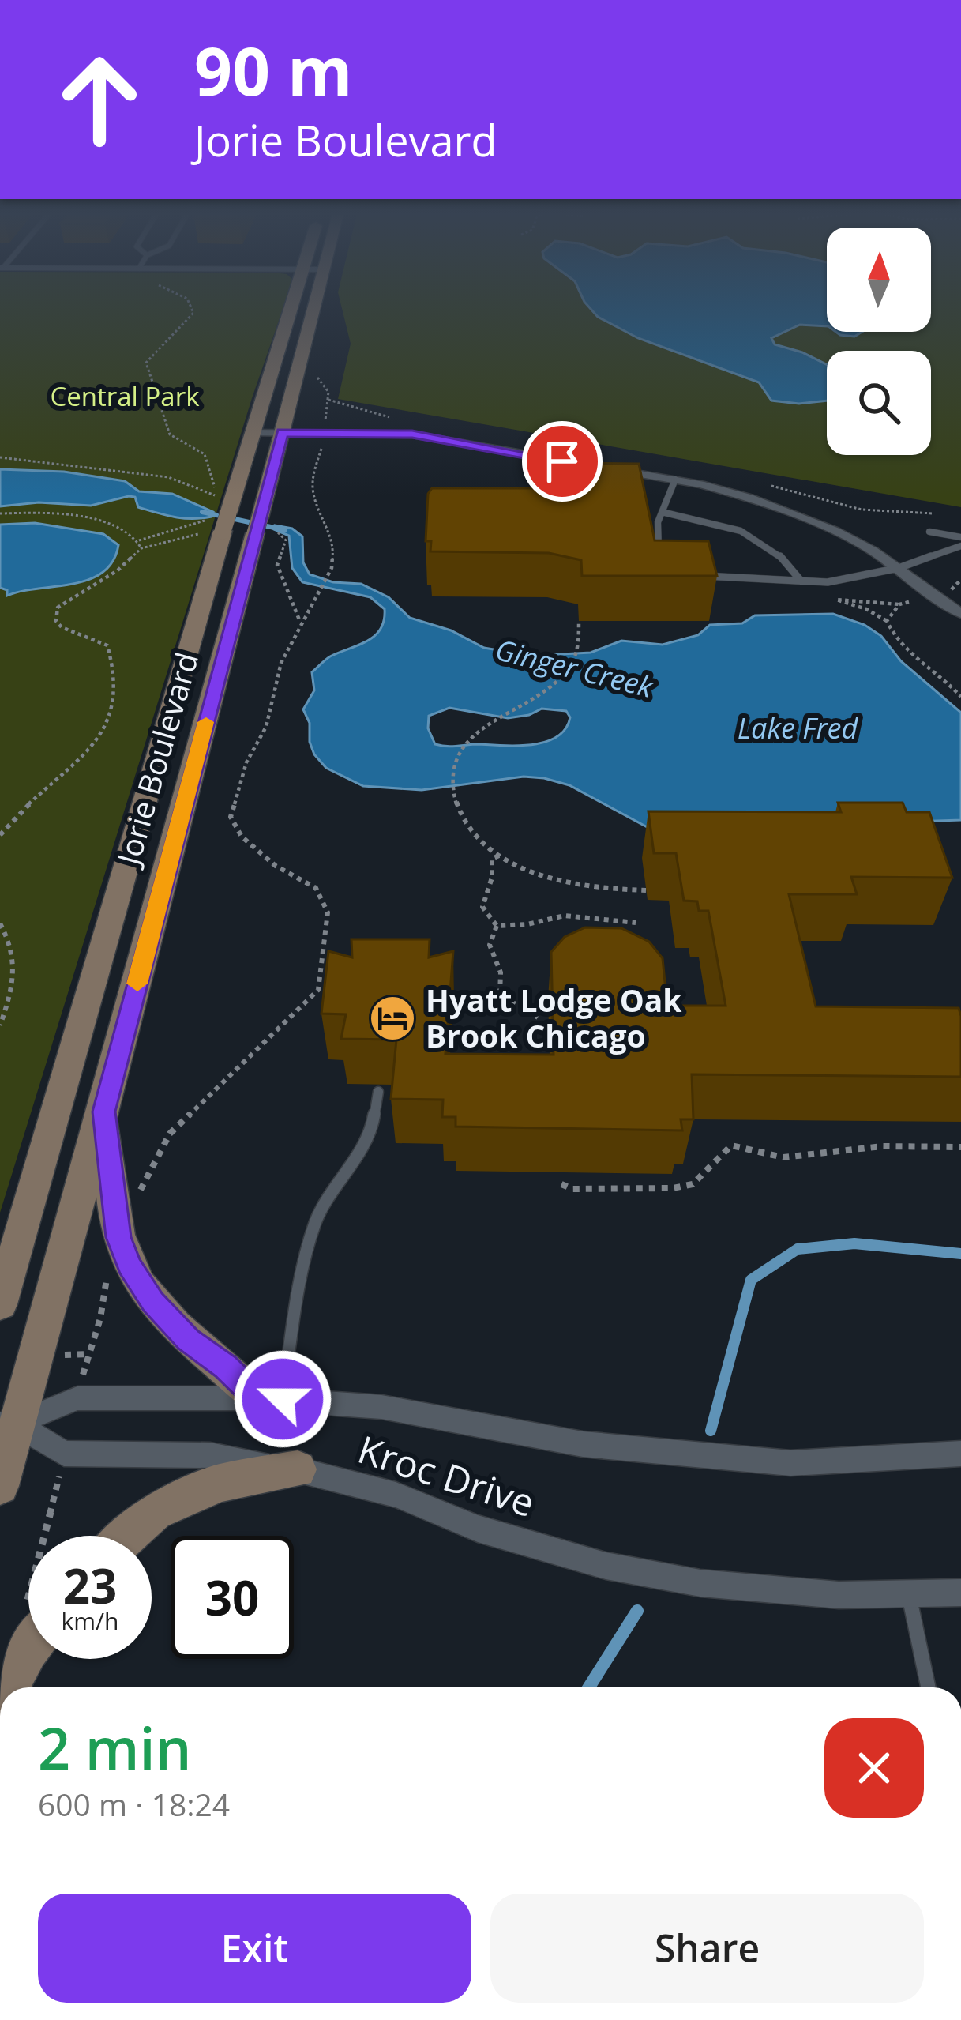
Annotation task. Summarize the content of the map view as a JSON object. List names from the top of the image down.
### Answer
{
  "streets": {
    "main road": ["Jorie Boulevard"],
    "street": ["Kroc Drive"]
  },
  "crossings": [
    ["Jorie Boulevard", "Kroc Drive"]
  ],
  "water": ["Ginger Creek", "Lake Fred"],
  "parks": ["Central Park"],
  "places": {
    "hotel": ["Hyatt Lodge Oak Brook Chicago"]
  },
  "north": "top",
  "page": {
    "turn": ["90 m", "Jorie Boulevard"],
    "speed": "23 km/h",
    "limit": "30",
    "heading": ["2 min", "600 m · 18:24"],
    "buttons": ["Exit", "Share"]
  }
}
